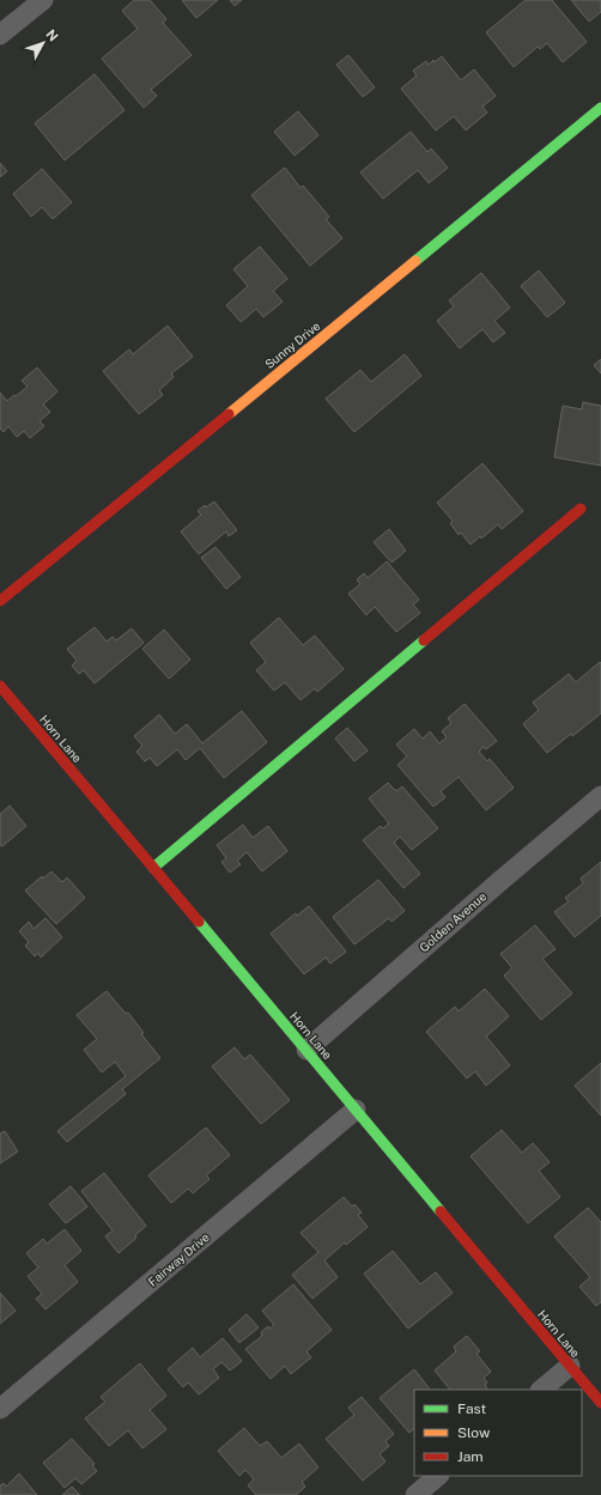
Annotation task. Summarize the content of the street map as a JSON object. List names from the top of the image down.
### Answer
{
  "streets": {
    "street": [
      "Sunny Drive",
      "Horn Lane",
      "Golden Avenue",
      "Fairway Drive"
    ]
  },
  "crossings": [
    ["Horn Lane", "Golden Avenue"],
    ["Horn Lane", "Fairway Drive"]
  ],
  "legend": ["Fast", "Slow", "Jam"],
  "north": "top right"
}
